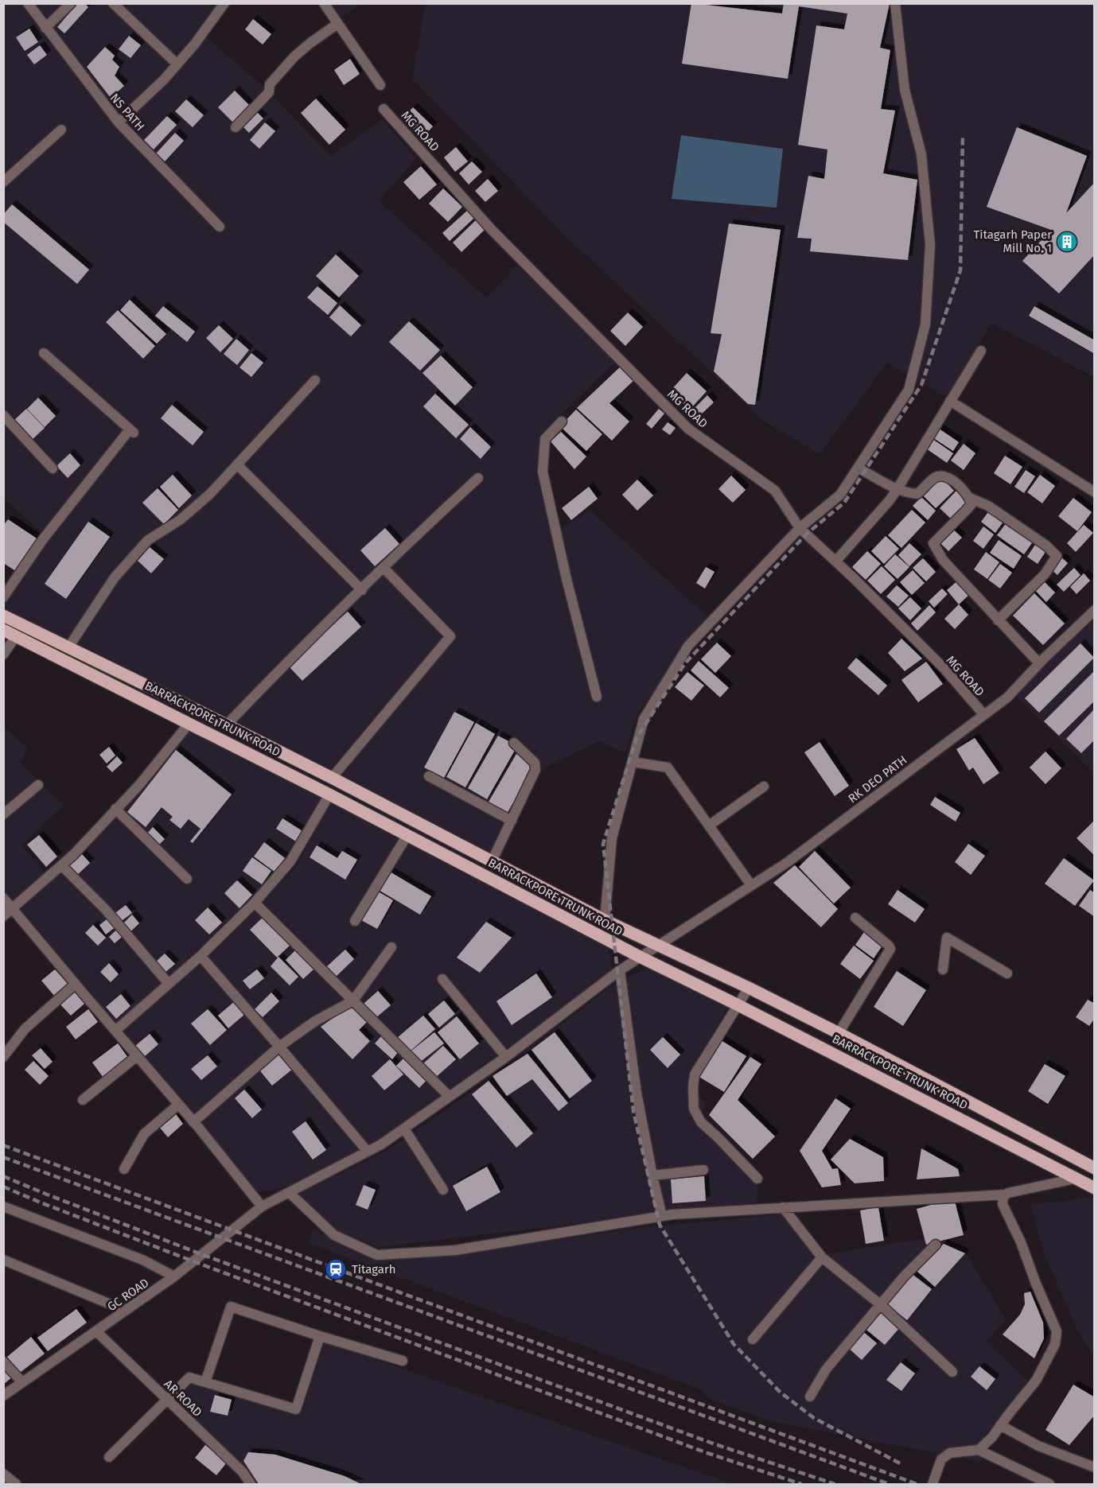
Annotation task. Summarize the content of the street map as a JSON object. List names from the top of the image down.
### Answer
{
  "streets": {
    "main road": ["BARRACKPORE TRUNK ROAD"],
    "street": [
      "NS PATH",
      "MG ROAD",
      "RK DEO PATH",
      "GC ROAD",
      "AR ROAD"
    ]
  },
  "crossings": [
    ["MG ROAD", "RK DEO PATH"],
    ["BARRACKPORE TRUNK ROAD", "RK DEO PATH"],
    ["RK DEO PATH", "GC ROAD"],
    ["GC ROAD", "AR ROAD"]
  ],
  "places": {
    "building": ["Titagarh Paper Mill No. 1"],
    "station": ["Titagarh"]
  }
}
